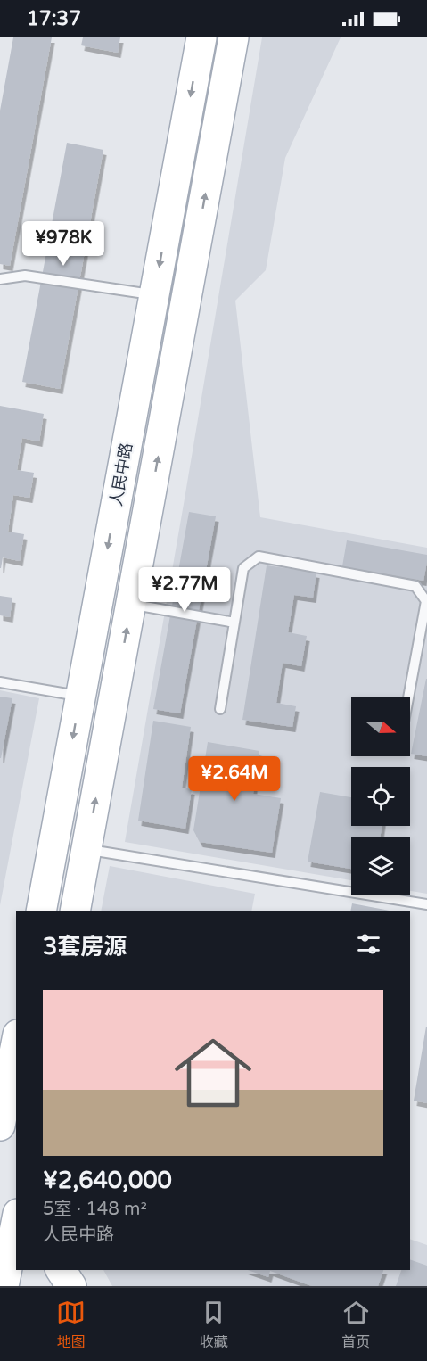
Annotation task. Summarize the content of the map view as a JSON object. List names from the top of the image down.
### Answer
{
  "streets": {
    "main road": ["人民中路"]
  },
  "north": "right",
  "page": {
    "status": "17:37",
    "price": ["¥978K", "¥2.77M", "¥2.64M"],
    "heading": "3套房源",
    "list": [
      {
        "name": "¥2,640,000",
        "note": "5室 · 148 m² · 人民中路"
      }
    ],
    "tabs": ["地图", "收藏", "首页"]
  }
}
